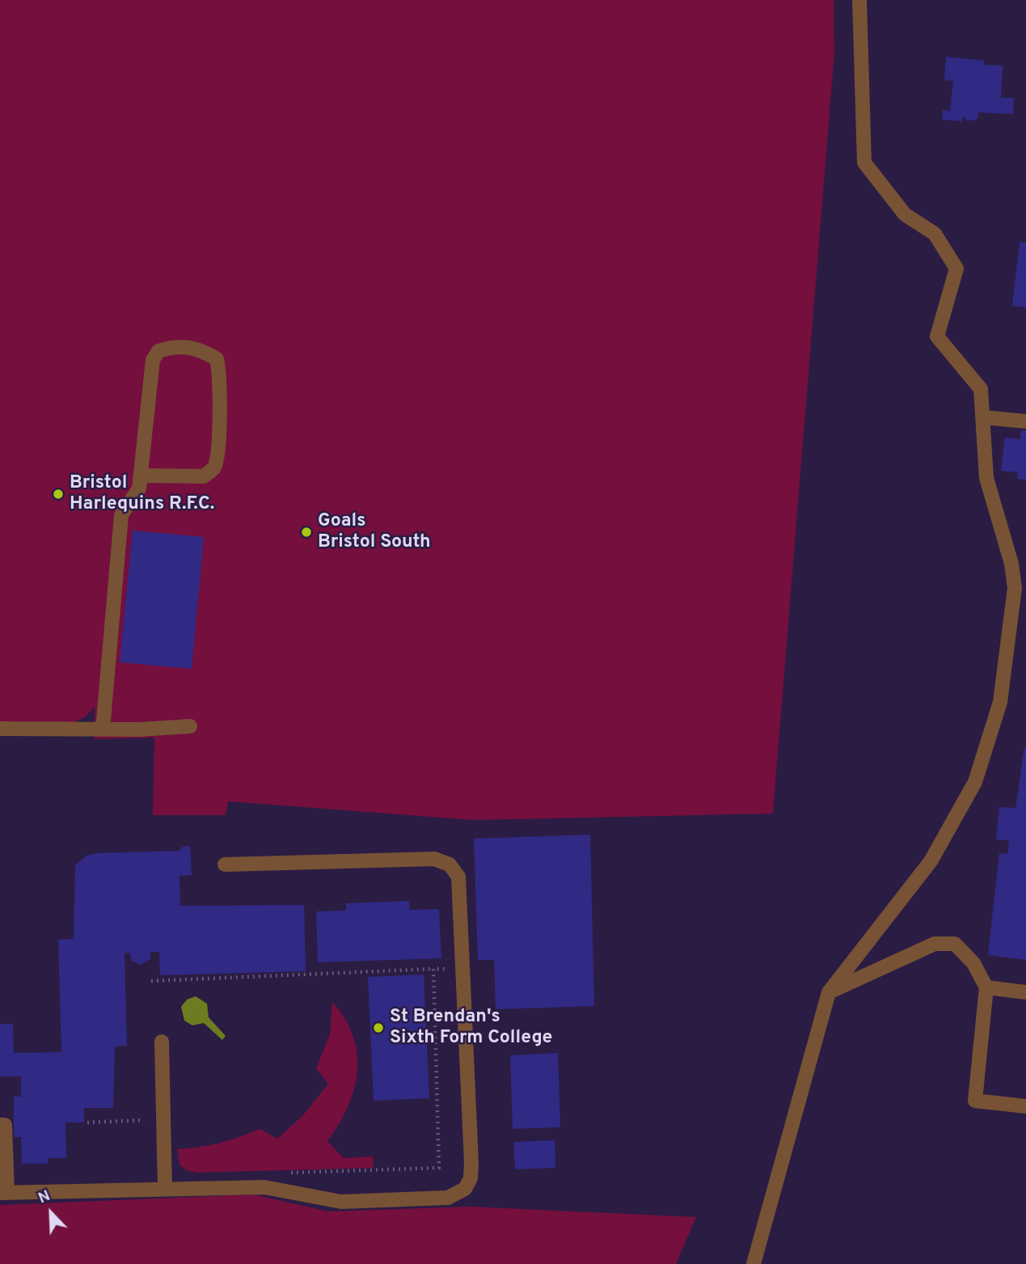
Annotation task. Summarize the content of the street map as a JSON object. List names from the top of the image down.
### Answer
{
  "places": ["Bristol Harlequins R.F.C.", "Goals Bristol South", "St Brendan's Sixth Form College"],
  "north": "top left"
}
